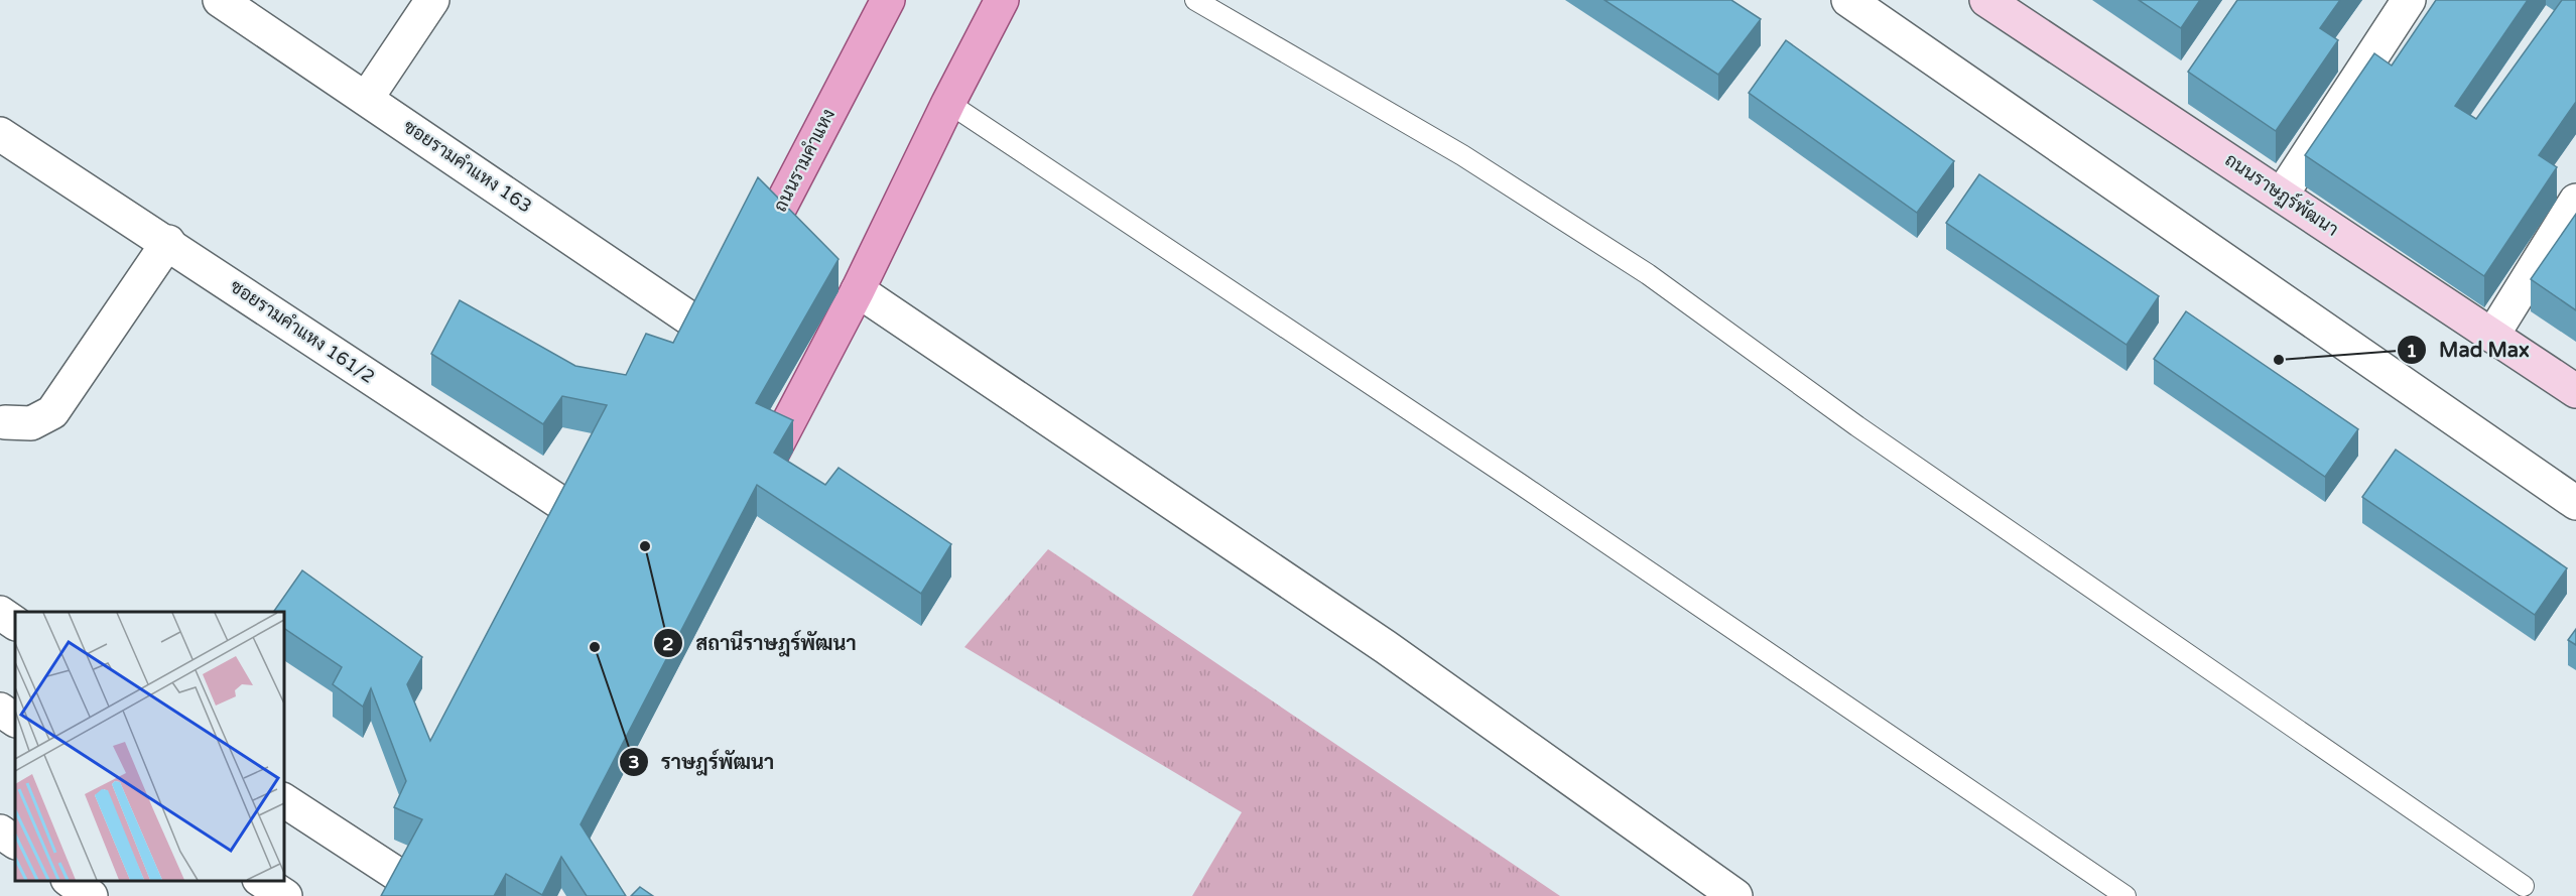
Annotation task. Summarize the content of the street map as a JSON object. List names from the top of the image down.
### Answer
{
  "streets": {
    "main road": ["ถนนรามคำแหง"],
    "street": ["ซอยรามคำแหง 163", "ถนนราษฏร์พัฒนา", "ซอยรามคำแหง 161/2"]
  },
  "places": ["Mad Max", "สถานีราษฎร์พัฒนา", "ราษฎร์พัฒนา"]
}
